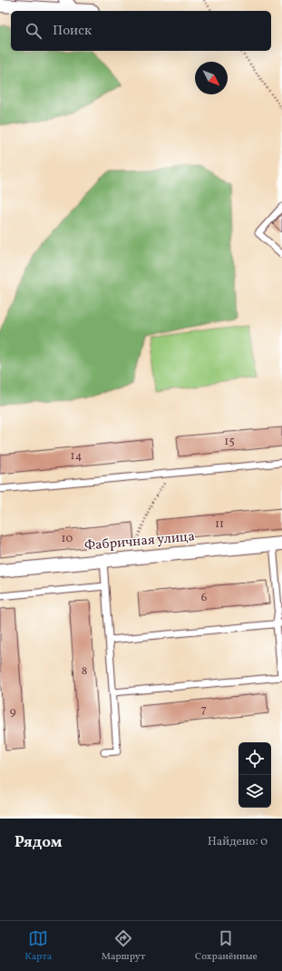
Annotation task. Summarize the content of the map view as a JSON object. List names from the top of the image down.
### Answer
{
  "streets": {
    "street": ["Фабричная улица"]
  },
  "house_numbers": [
    "15",
    "14",
    "11",
    "10",
    "6",
    "8",
    "7",
    "9"
  ],
  "north": "bottom right",
  "page": {
    "search": "Поиск",
    "heading": ["Рядом", "Найдено: 0"],
    "nav": ["Карта", "Маршрут", "Сохранённые"]
  }
}
